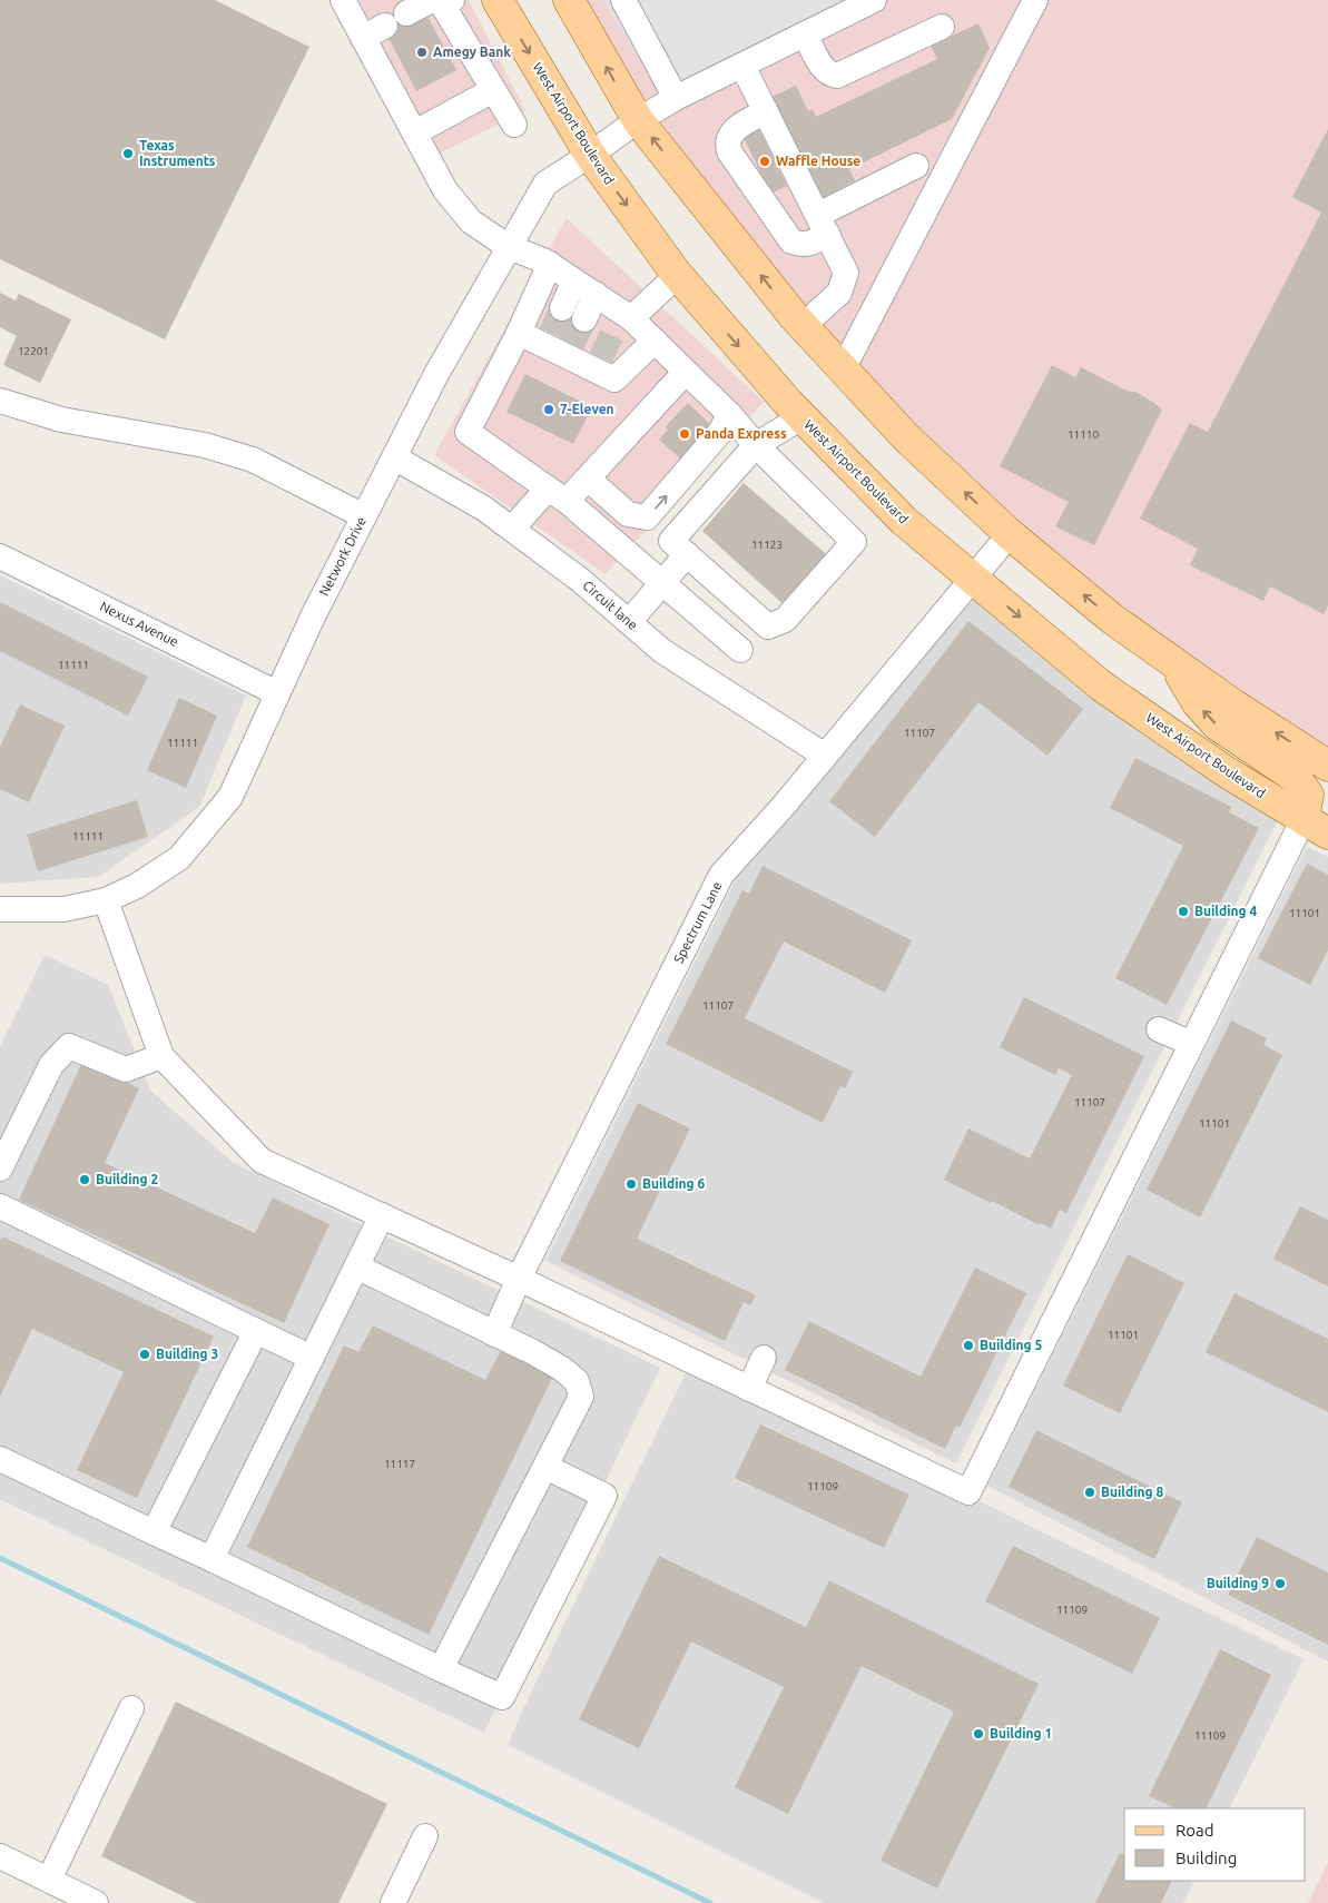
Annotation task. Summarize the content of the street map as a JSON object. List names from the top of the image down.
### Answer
{
  "streets": {
    "main road": ["West Airport Boulevard"],
    "street": [
      "Network Drive",
      "Circuit lane",
      "Nexus Avenue",
      "Spectrum Lane"
    ]
  },
  "crossings": [
    ["West Airport Boulevard", "Network Drive"],
    ["West Airport Boulevard", "Spectrum Lane"],
    ["Network Drive", "Circuit lane"],
    ["Network Drive", "Nexus Avenue"],
    ["Circuit lane", "Spectrum Lane"]
  ],
  "places": [
    "Amegy Bank",
    "Texas Instruments",
    "Waffle House",
    "7-Eleven",
    "Panda Express",
    "Building 4",
    "Building 2",
    "Building 6",
    "Building 5",
    "Building 3",
    "Building 8",
    "Building 9",
    "Building 1"
  ],
  "house_numbers": [
    "12201",
    "11110",
    "11123",
    "11111",
    "11107",
    "11111",
    "11111",
    "11101",
    "11107",
    "11107",
    "11101",
    "11101",
    "11117",
    "11109",
    "11109",
    "11109"
  ],
  "legend": ["Road", "Building"]
}
